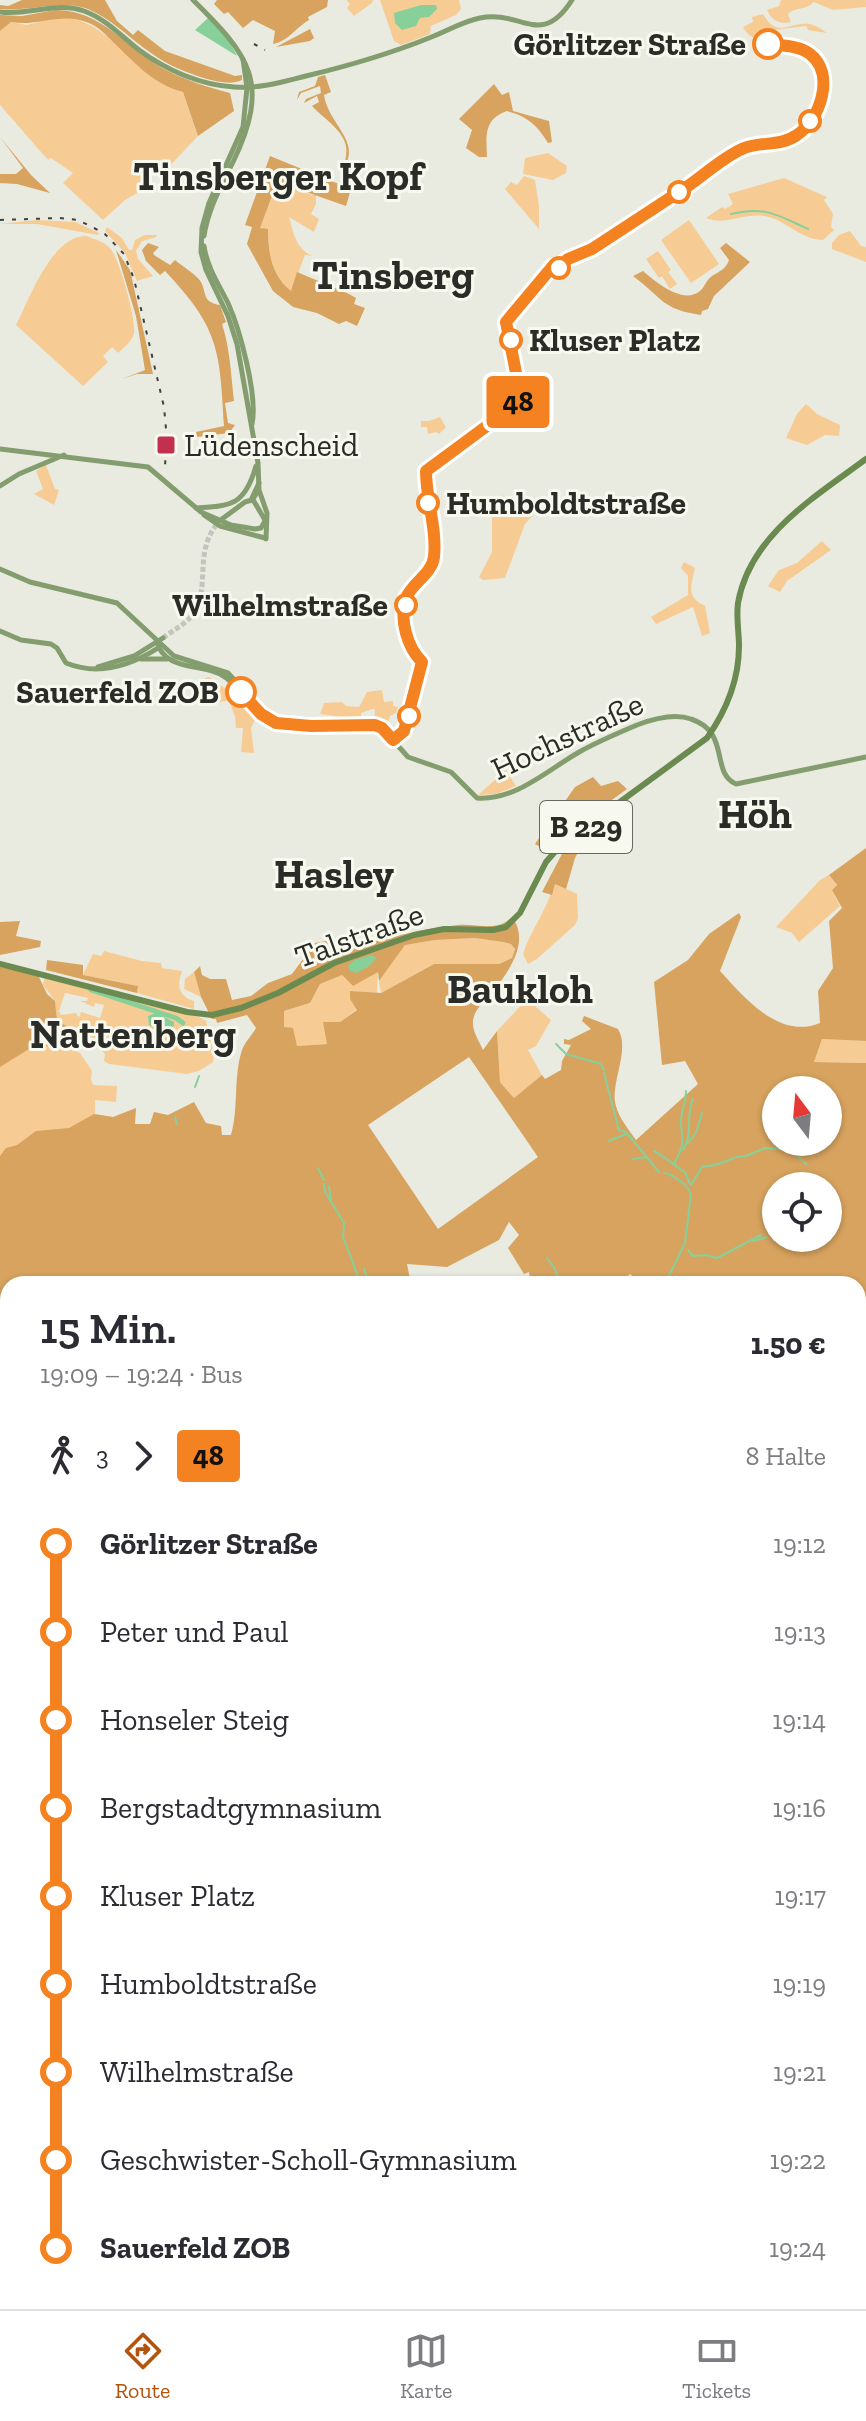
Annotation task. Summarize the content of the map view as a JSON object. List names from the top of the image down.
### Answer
{
  "streets": {
    "main road": ["Hochstraße", "B 229", "Talstraße"]
  },
  "crossings": [
    ["Hochstraße", "B 229"],
    ["Hochstraße", "Talstraße"],
    ["B 229", "Talstraße"]
  ],
  "districts": [
    "Tinsberger Kopf",
    "Tinsberg",
    "Höh",
    "Hasley",
    "Baukloh",
    "Nattenberg"
  ],
  "places": {
    "other": [
      "Görlitzer Straße",
      "Kluser Platz",
      "Humboldtstraße",
      "Wilhelmstraße",
      "Sauerfeld ZOB"
    ],
    "transit": ["Lüdenscheid"]
  },
  "lines": ["bus line 48"],
  "north": "top",
  "page": {
    "on_map": "48",
    "heading": ["15 Min.", "19:09 – 19:24 · Bus", "1.50 €"],
    "legs": ["3", "48", "8 Halte"],
    "list": [
      {
        "name": "Görlitzer Straße",
        "value": "19:12"
      },
      {
        "name": "Peter und Paul",
        "value": "19:13"
      },
      {
        "name": "Honseler Steig",
        "value": "19:14"
      },
      {
        "name": "Bergstadtgymnasium",
        "value": "19:16"
      },
      {
        "name": "Kluser Platz",
        "value": "19:17"
      },
      {
        "name": "Humboldtstraße",
        "value": "19:19"
      },
      {
        "name": "Wilhelmstraße",
        "value": "19:21"
      },
      {
        "name": "Geschwister-Scholl-Gymnasium",
        "value": "19:22"
      },
      {
        "name": "Sauerfeld ZOB",
        "value": "19:24"
      }
    ],
    "tabs": ["Route", "Karte", "Tickets"]
  }
}
